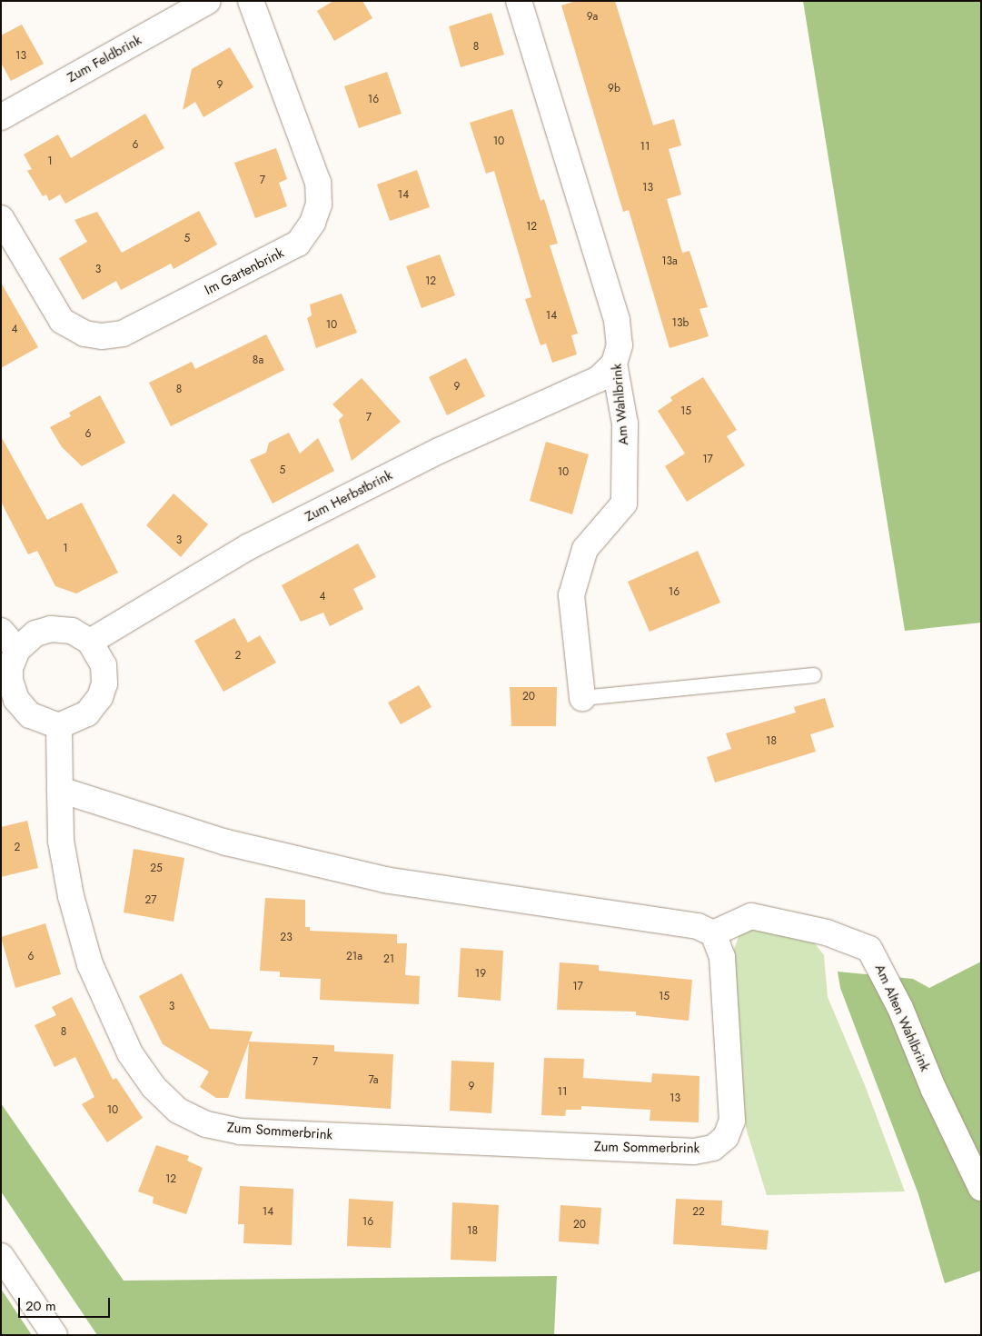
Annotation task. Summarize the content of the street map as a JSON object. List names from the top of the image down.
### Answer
{
  "streets": {
    "street": [
      "Zum Feldbrink",
      "Im Gartenbrink",
      "Am Wahlbrink",
      "Zum Herbstbrink",
      "Am Alten Wahlbrink",
      "Zum Sommerbrink"
    ]
  },
  "crossings": [
    ["Am Wahlbrink", "Zum Herbstbrink"],
    ["Zum Herbstbrink", "Zum Sommerbrink"],
    ["Am Alten Wahlbrink", "Zum Sommerbrink"]
  ],
  "house_numbers": [
    "9a",
    "8",
    "13",
    "9",
    "9b",
    "16",
    "10",
    "6",
    "11",
    "1",
    "7",
    "13",
    "14",
    "12",
    "5",
    "13a",
    "3",
    "12",
    "14",
    "13b",
    "10",
    "4",
    "8a",
    "9",
    "8",
    "15",
    "7",
    "6",
    "17",
    "5",
    "10",
    "3",
    "1",
    "16",
    "4",
    "2",
    "20",
    "18",
    "2",
    "25",
    "27",
    "23",
    "6",
    "21a",
    "21",
    "19",
    "17",
    "15",
    "3",
    "8",
    "7",
    "7a",
    "9",
    "11",
    "13",
    "10",
    "12",
    "14",
    "22",
    "16",
    "20",
    "18"
  ],
  "scale_bar": "20 m"
}
